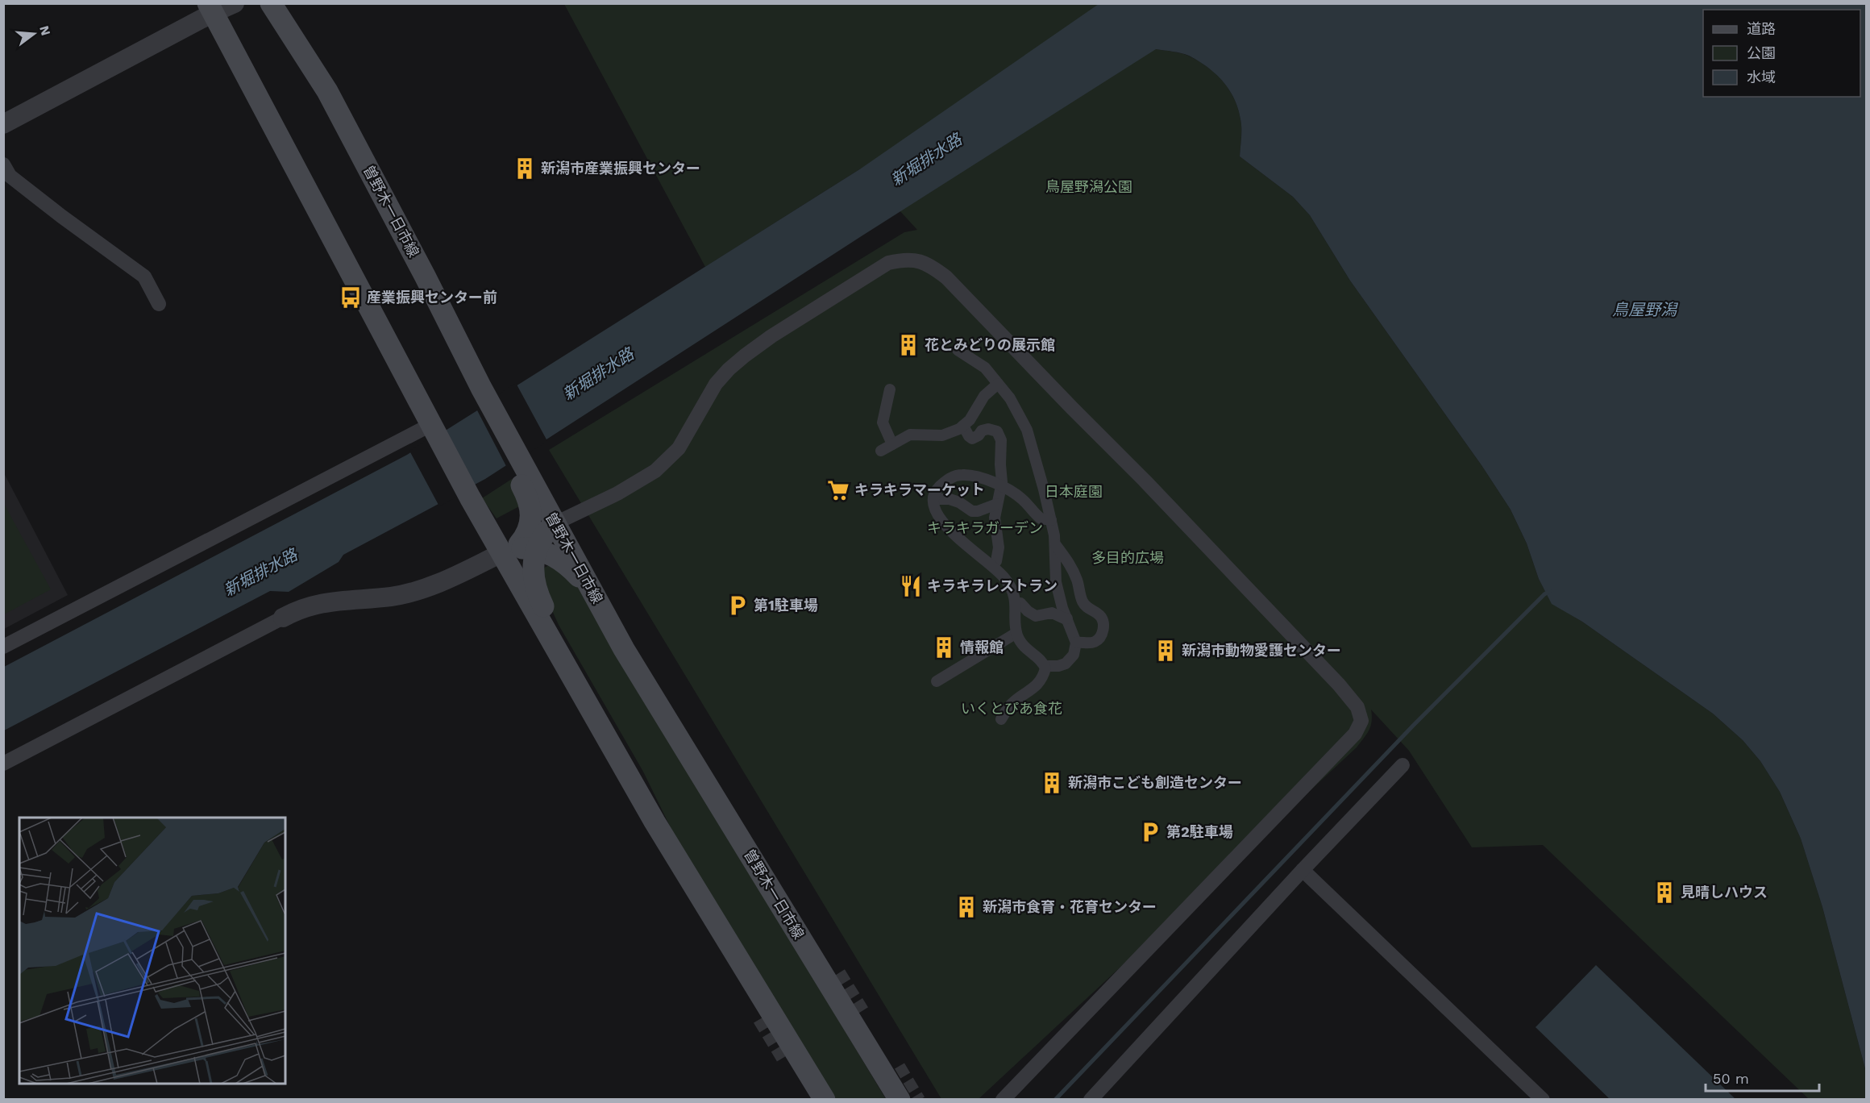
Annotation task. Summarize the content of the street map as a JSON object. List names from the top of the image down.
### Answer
{
  "streets": {
    "main road": ["曽野木一日市線"]
  },
  "water": ["新堀排水路", "鳥屋野潟"],
  "parks": [
    "鳥屋野潟公園",
    "日本庭園",
    "キラキラガーデン",
    "多目的広場",
    "いくとぴあ食花"
  ],
  "places": {
    "building": [
      "新潟市産業振興センター",
      "花とみどりの展示館",
      "情報館",
      "新潟市動物愛護センター",
      "新潟市こども創造センター",
      "見晴しハウス",
      "新潟市食育・花育センター"
    ],
    "bus stop": ["産業振興センター前"],
    "supermarket": ["キラキラマーケット"],
    "restaurant": ["キラキラレストラン"],
    "parking": ["第1駐車場", "第2駐車場"]
  },
  "legend": ["道路", "公園", "水域"],
  "scale_bar": "50 m",
  "north": "right"
}
